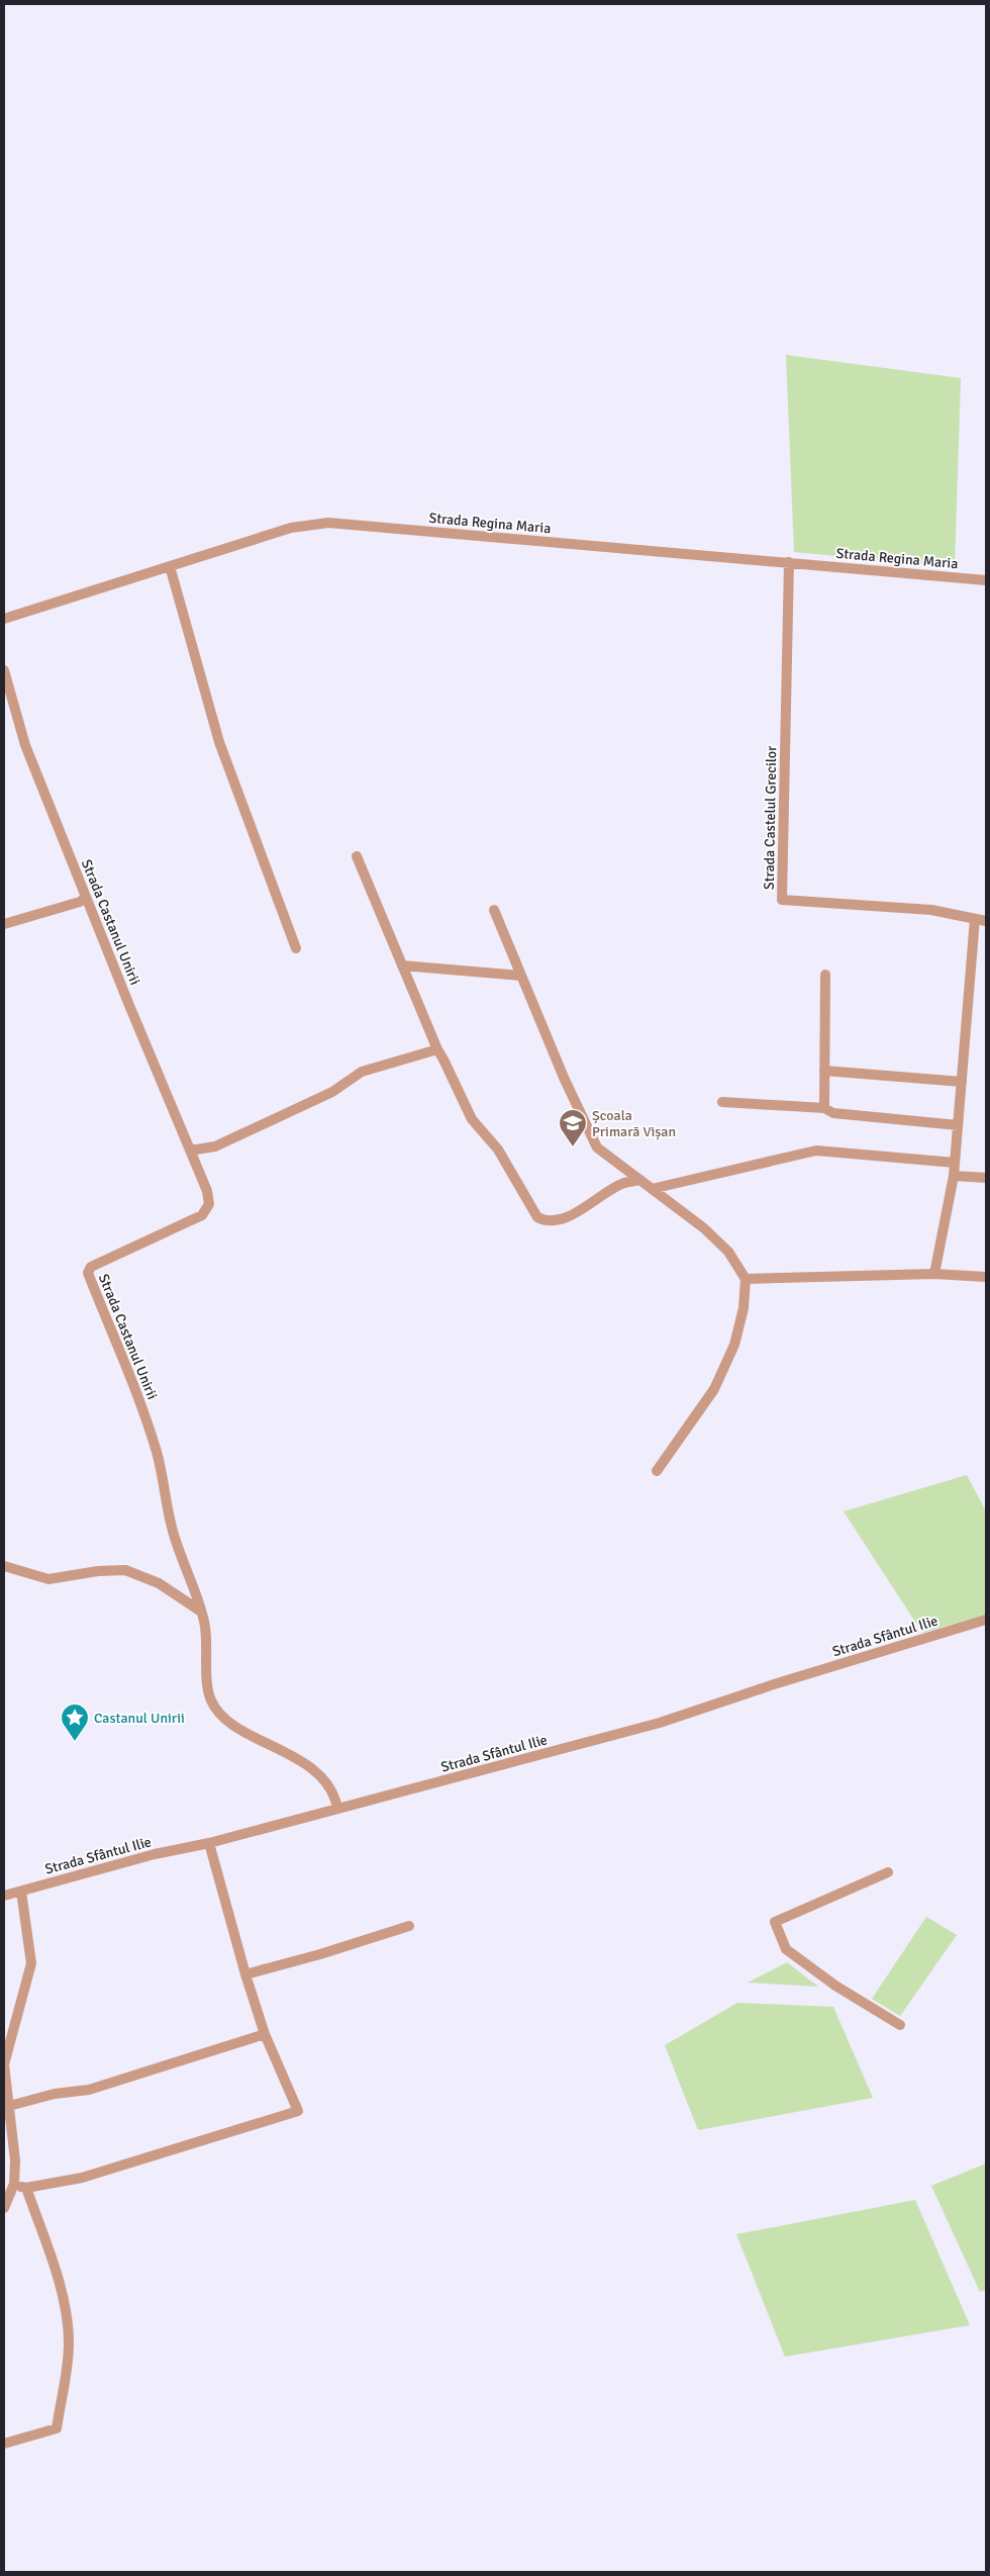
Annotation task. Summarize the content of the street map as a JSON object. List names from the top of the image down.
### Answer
{
  "streets": {
    "street": [
      "Strada Regina Maria",
      "Strada Castelul Grecilor",
      "Strada Castanul Unirii",
      "Strada Sfântul Ilie"
    ]
  },
  "crossings": [
    ["Strada Regina Maria", "Strada Castelul Grecilor"],
    ["Strada Castanul Unirii", "Strada Sfântul Ilie"]
  ],
  "places": {
    "school or university": ["Școala Primară Vișan"],
    "place": ["Castanul Unirii"]
  }
}
